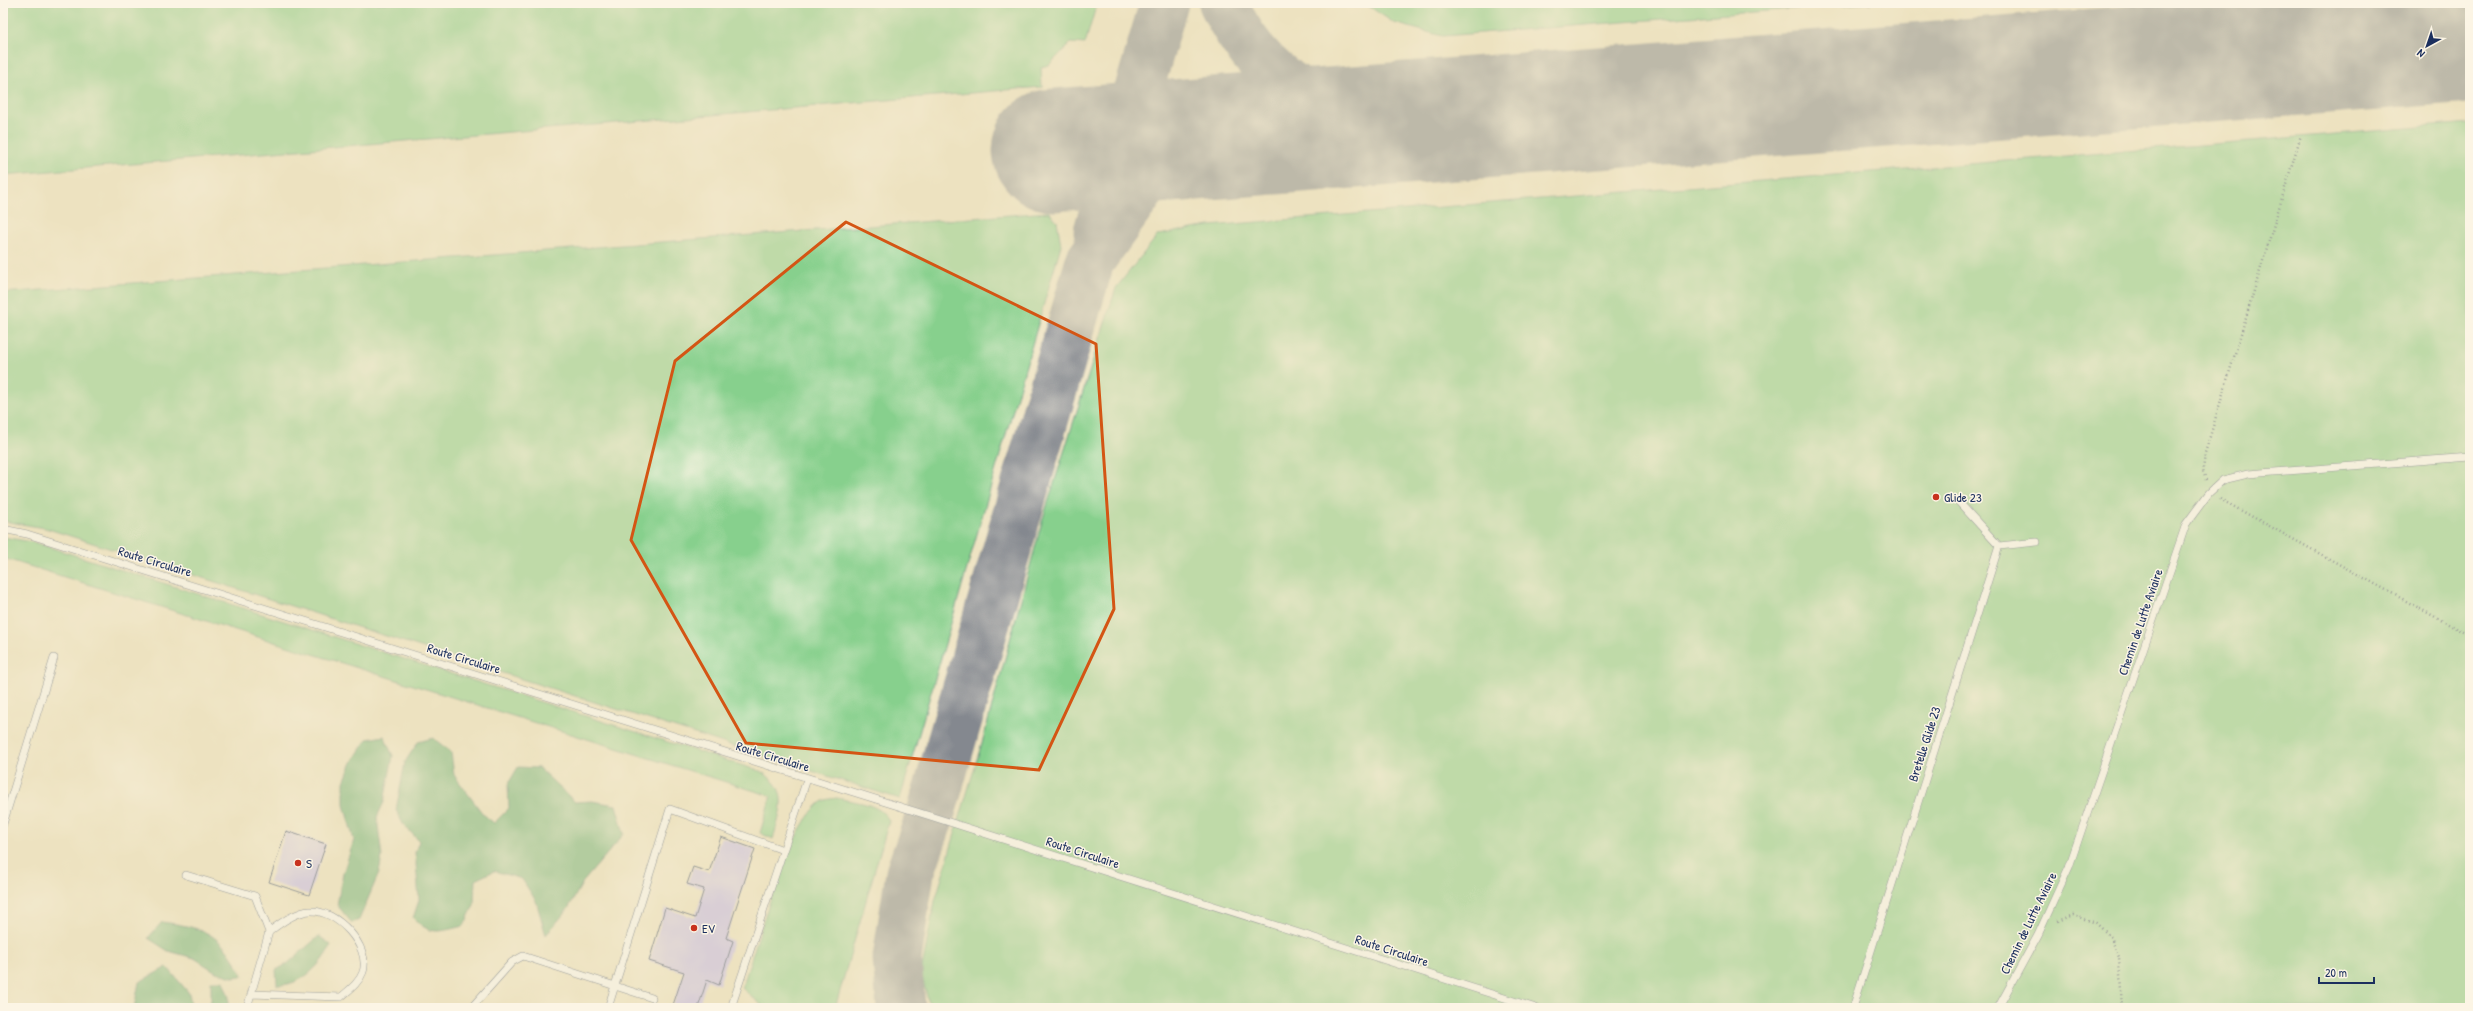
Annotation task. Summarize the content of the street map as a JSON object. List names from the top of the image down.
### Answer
{
  "streets": {
    "lane": ["Route Circulaire", "Chemin de Lutte Aviaire", "Bretelle Glide 23"]
  },
  "places": ["Glide 23", "S", "EV"],
  "scale_bar": "20 m",
  "north": "bottom left"
}
